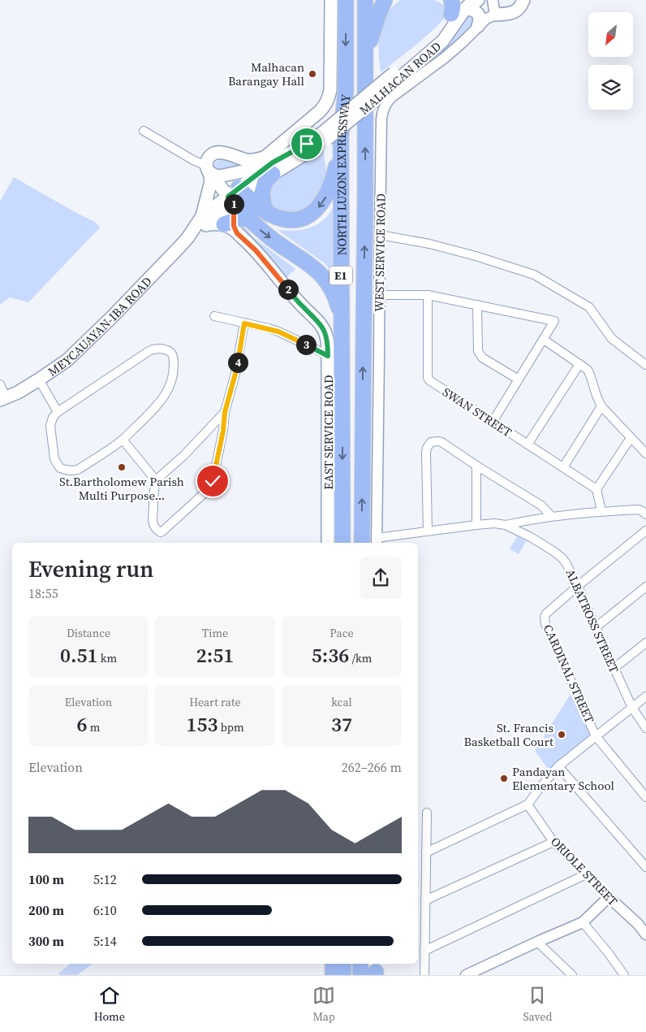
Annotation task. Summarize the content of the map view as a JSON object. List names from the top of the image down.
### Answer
{
  "streets": {
    "highway": ["NORTH LUZON EXPRESSWAY", "E1"],
    "main road": ["MALHACAN ROAD", "MEYCAUAYAN-IBA ROAD", "EAST SERVICE ROAD"],
    "street": [
      "WEST SERVICE ROAD",
      "SWAN STREET",
      "ALBATROSS STREET",
      "CARDINAL STREET",
      "ORIOLE STREET"
    ]
  },
  "crossings": [
    ["MALHACAN ROAD", "NORTH LUZON EXPRESSWAY"],
    ["MALHACAN ROAD", "MEYCAUAYAN-IBA ROAD"],
    ["WEST SERVICE ROAD", "ALBATROSS STREET"],
    ["ALBATROSS STREET", "CARDINAL STREET"]
  ],
  "places": [
    "Malhacan Barangay Hall",
    "St.Bartholomew Parish Multi Purpose...",
    "St. Francis Basketball Court",
    "Pandayan Elementary School"
  ],
  "north": "bottom left",
  "page": {
    "pins": [
      "1",
      "2",
      "3",
      "4"
    ],
    "heading": ["Evening run", "18:55"],
    "stats": [
      ["Distance", "0.51 km"],
      ["Time", "2:51"],
      ["Pace", "5:36 /km"],
      ["Elevation", "6 m"],
      ["Heart rate", "153 bpm"],
      ["kcal", "37"]
    ],
    "chart": ["Elevation", "262–266 m"],
    "list": [
      {
        "name": "100 m",
        "note": "5:12"
      },
      {
        "name": "200 m",
        "note": "6:10"
      },
      {
        "name": "300 m",
        "note": "5:14"
      }
    ],
    "tabs": ["Home", "Map", "Saved"]
  }
}
